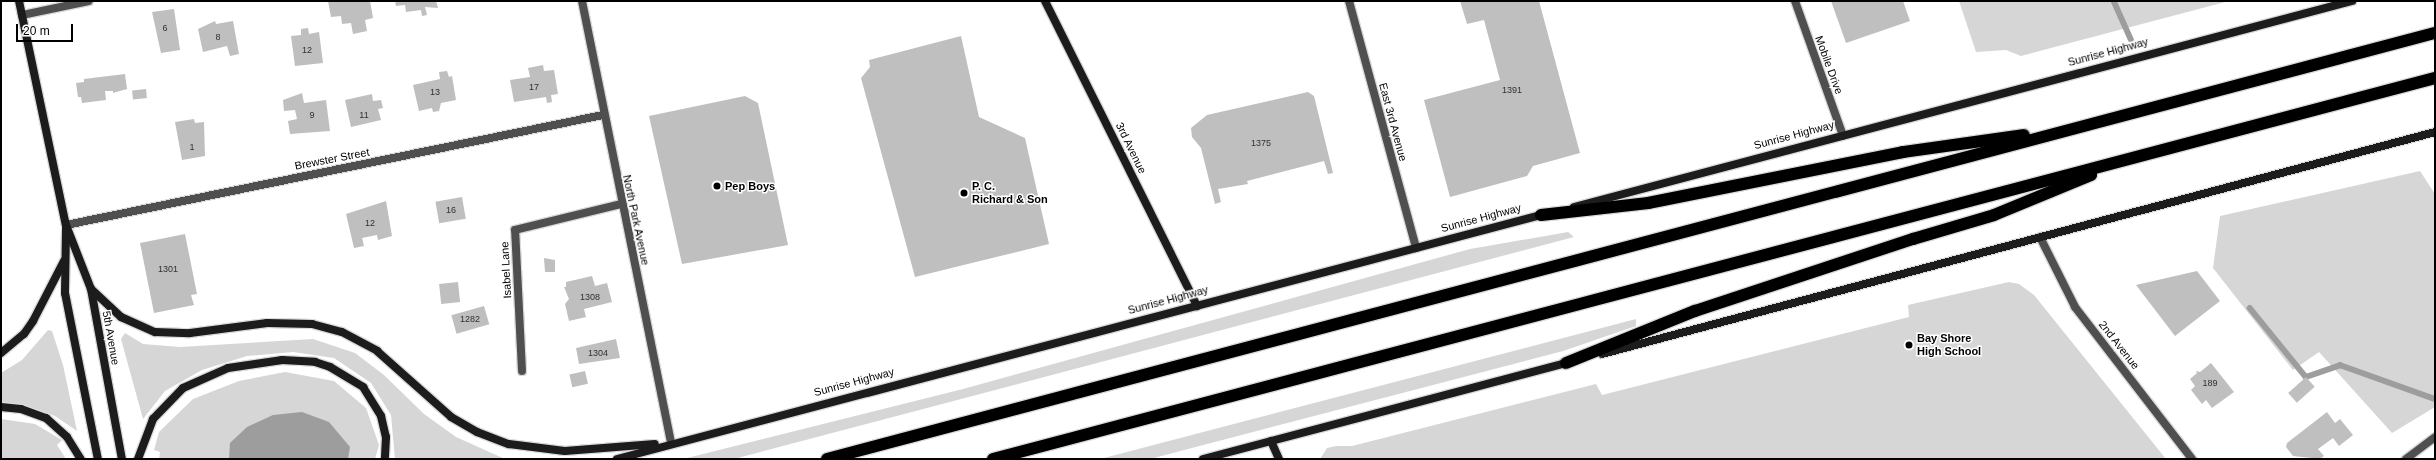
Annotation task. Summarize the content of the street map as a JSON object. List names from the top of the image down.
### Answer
{
  "streets": {
    "main road": ["Sunrise Highway", "3rd Avenue", "5th Avenue"],
    "street": [
      "Mobile Drive",
      "East 3rd Avenue",
      "Brewster Street",
      "North Park Avenue",
      "Isabel Lane",
      "2nd Avenue"
    ]
  },
  "crossings": [
    ["Sunrise Highway", "Mobile Drive"],
    ["Sunrise Highway", "East 3rd Avenue"],
    ["Sunrise Highway", "3rd Avenue"],
    ["Sunrise Highway", "North Park Avenue"],
    ["Brewster Street", "North Park Avenue"],
    ["Brewster Street", "5th Avenue"],
    ["North Park Avenue", "Isabel Lane"]
  ],
  "places": ["Pep Boys", "P. C. Richard & Son", "Bay Shore High School"],
  "house_numbers": [
    "6",
    "8",
    "12",
    "17",
    "1391",
    "13",
    "9",
    "11",
    "1375",
    "1",
    "16",
    "12",
    "1301",
    "1308",
    "1282",
    "1304",
    "189"
  ],
  "scale_bar": "20 m"
}
